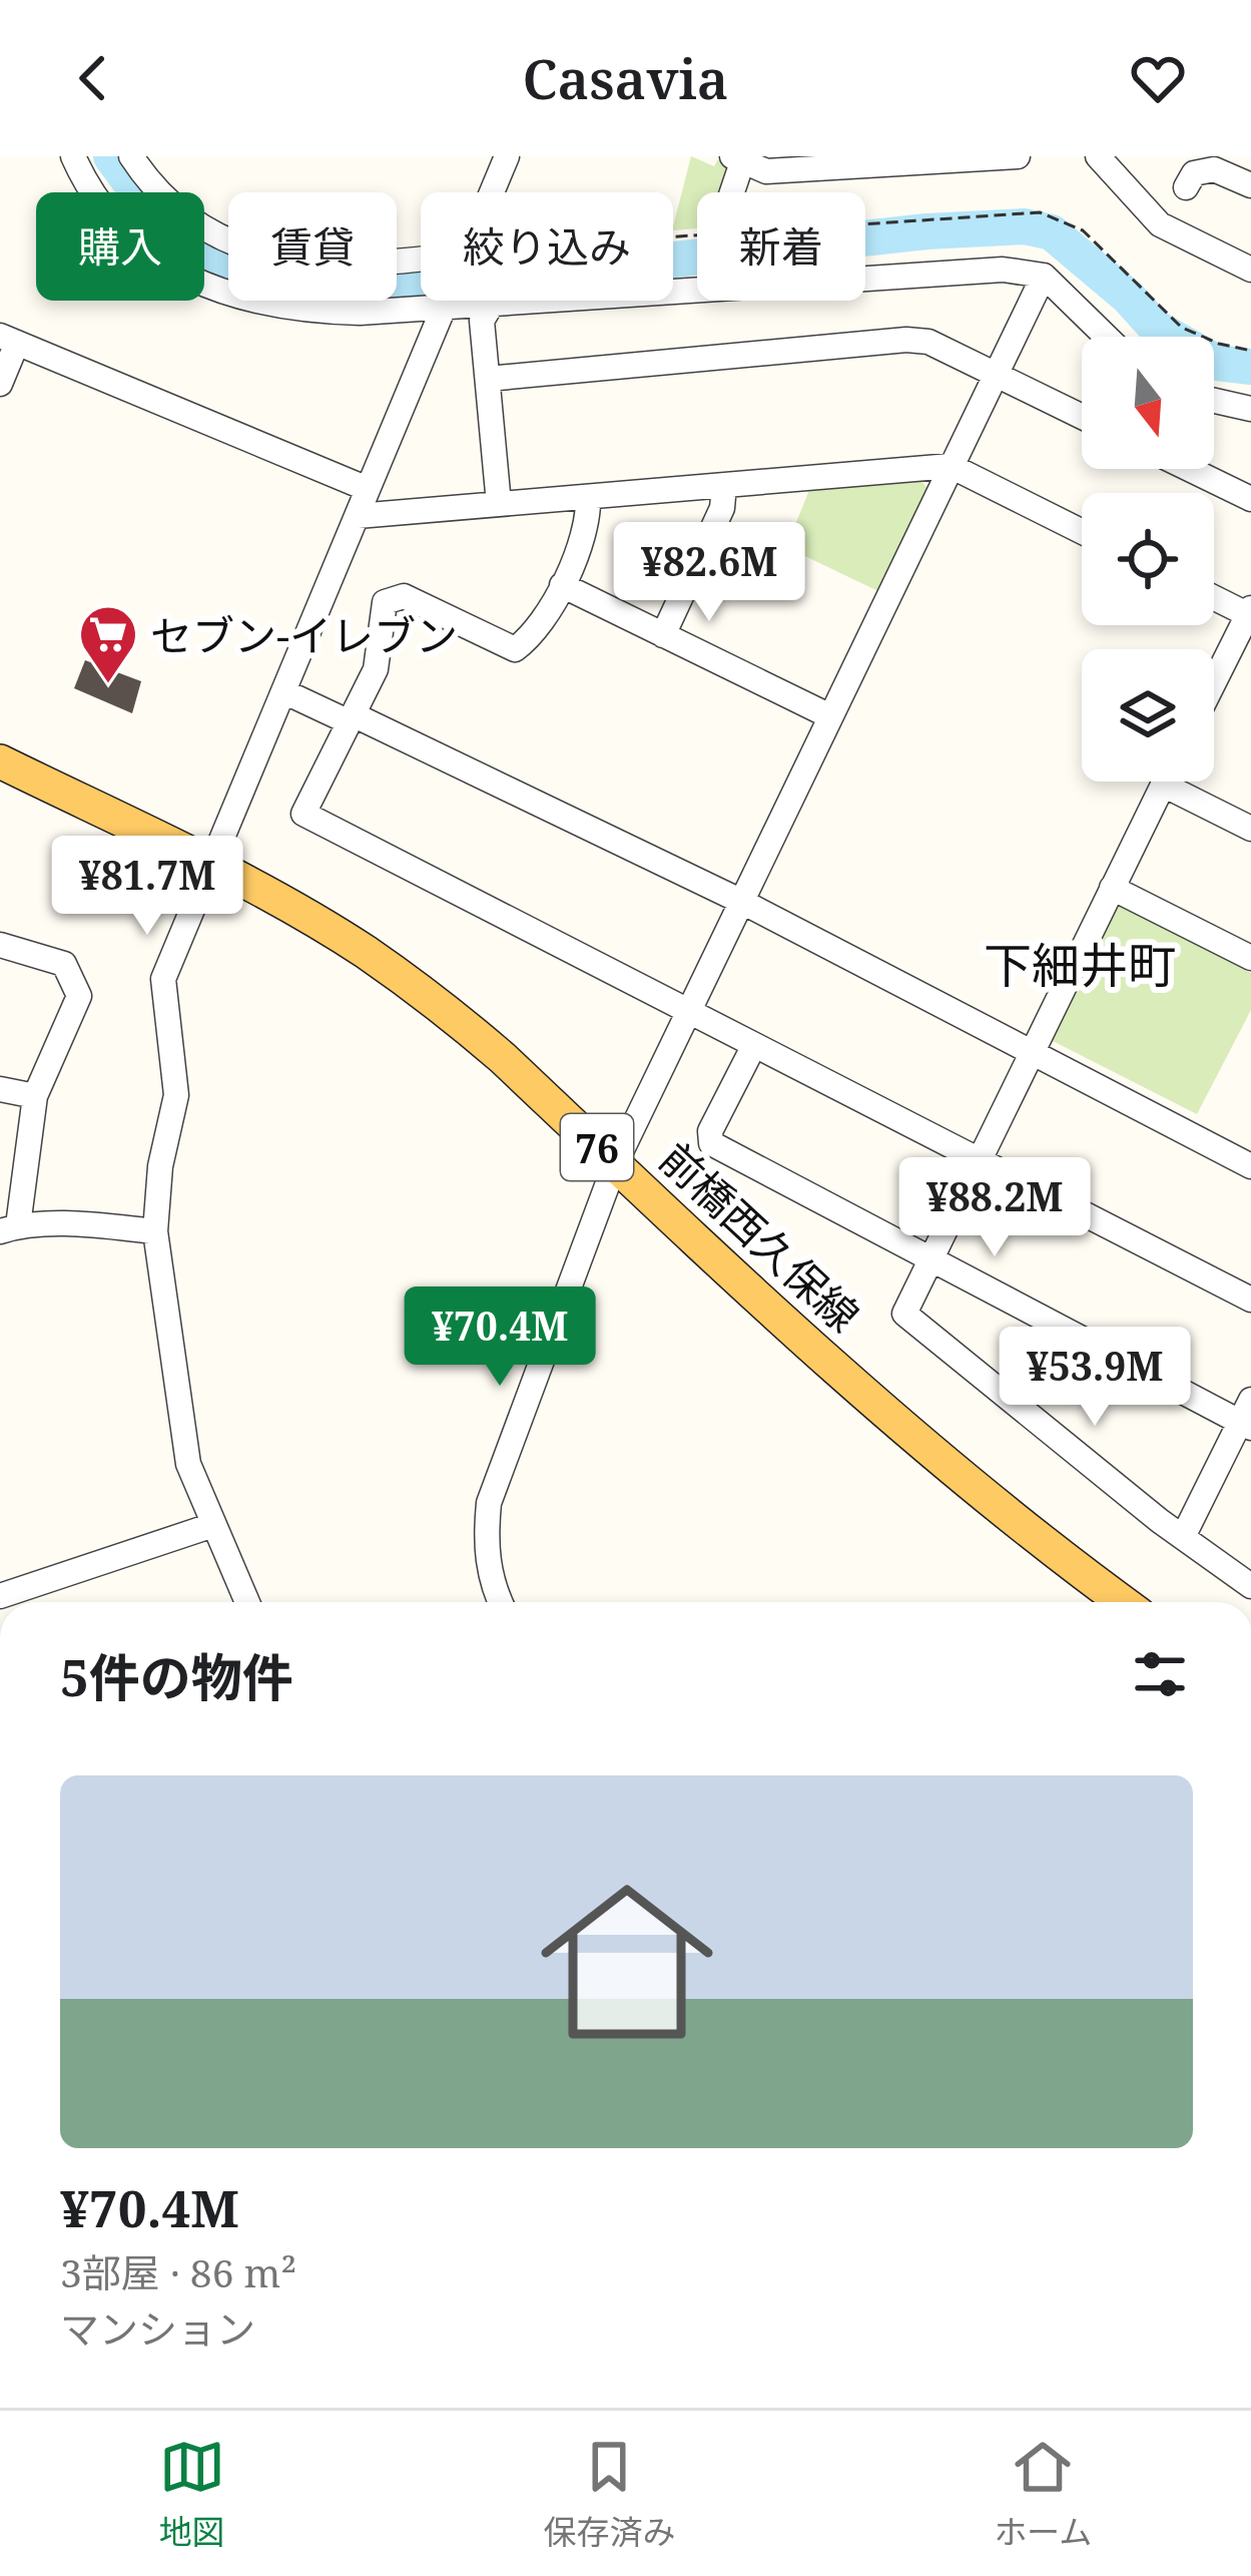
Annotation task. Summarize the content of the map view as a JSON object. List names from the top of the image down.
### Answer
{
  "streets": {
    "main road": ["76", "前橋西久保線"]
  },
  "districts": ["下細井町"],
  "places": {
    "supermarket": ["セブン-イレブン"]
  },
  "north": "bottom",
  "page": {
    "header": "Casavia",
    "chip": [
      "購入",
      "賃貸",
      "絞り込み",
      "新着"
    ],
    "price": [
      "¥82.6M",
      "¥81.7M",
      "¥88.2M",
      "¥70.4M",
      "¥53.9M"
    ],
    "heading": "5件の物件",
    "list": [
      {
        "name": "¥70.4M",
        "note": "3部屋 · 86 m² · マンション"
      }
    ],
    "tabs": ["地図", "保存済み", "ホーム"]
  }
}
